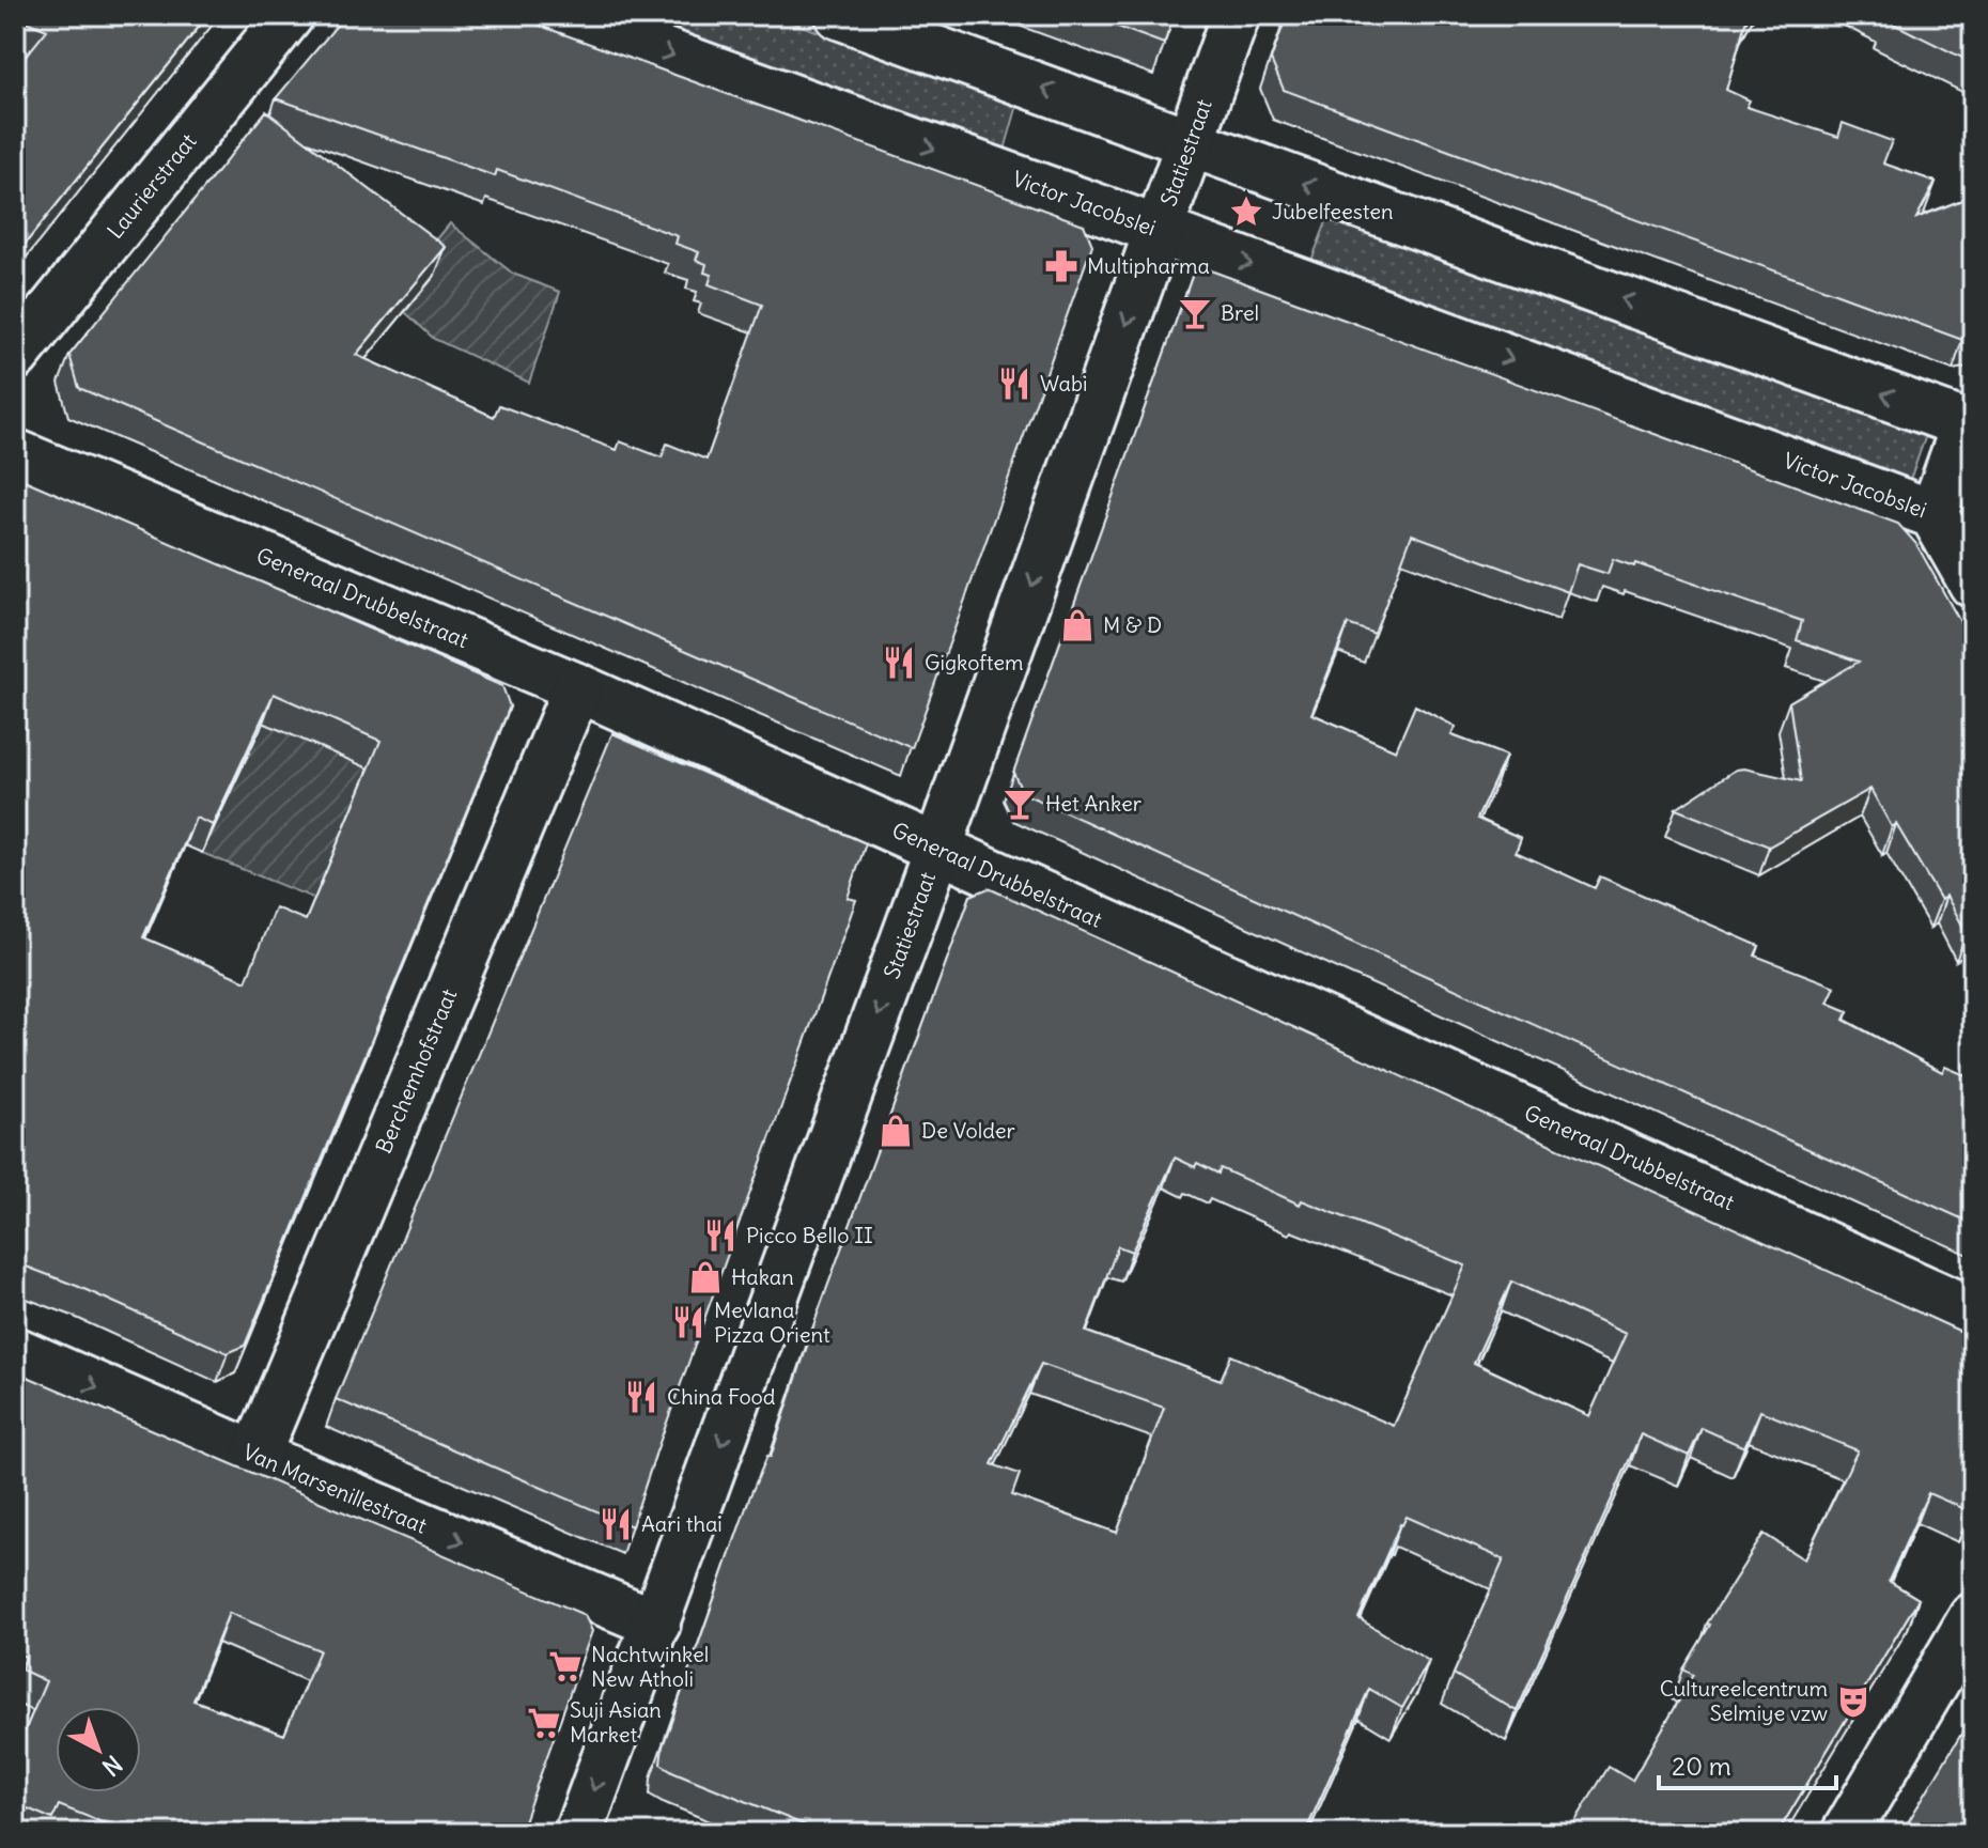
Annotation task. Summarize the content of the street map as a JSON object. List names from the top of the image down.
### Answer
{
  "streets": {
    "street": [
      "Statiestraat",
      "Laurierstraat",
      "Victor Jacobslei",
      "Generaal Drubbelstraat",
      "Berchemhofstraat",
      "Van Marsenillestraat"
    ]
  },
  "crossings": [
    ["Statiestraat", "Victor Jacobslei"],
    ["Statiestraat", "Generaal Drubbelstraat"],
    ["Statiestraat", "Van Marsenillestraat"],
    ["Generaal Drubbelstraat", "Berchemhofstraat"],
    ["Berchemhofstraat", "Van Marsenillestraat"]
  ],
  "one_way": ["Statiestraat", "Van Marsenillestraat"],
  "places": {
    "place": ["Jubelfeesten"],
    "pharmacy": ["Multipharma"],
    "bar": ["Brel", "Het Anker"],
    "restaurant": [
      "Wabi",
      "Gigkoftem",
      "Picco Bello II",
      "Mevlana Pizza Orient",
      "China Food",
      "Aari thai"
    ],
    "shop": ["M & D", "De Volder", "Hakan"],
    "supermarket": ["Nachtwinkel New Atholi", "Suji Asian Market"],
    "theatre": ["Cultureelcentrum Selmiye vzw"]
  },
  "scale_bar": "20 m",
  "north": "bottom right"
}
